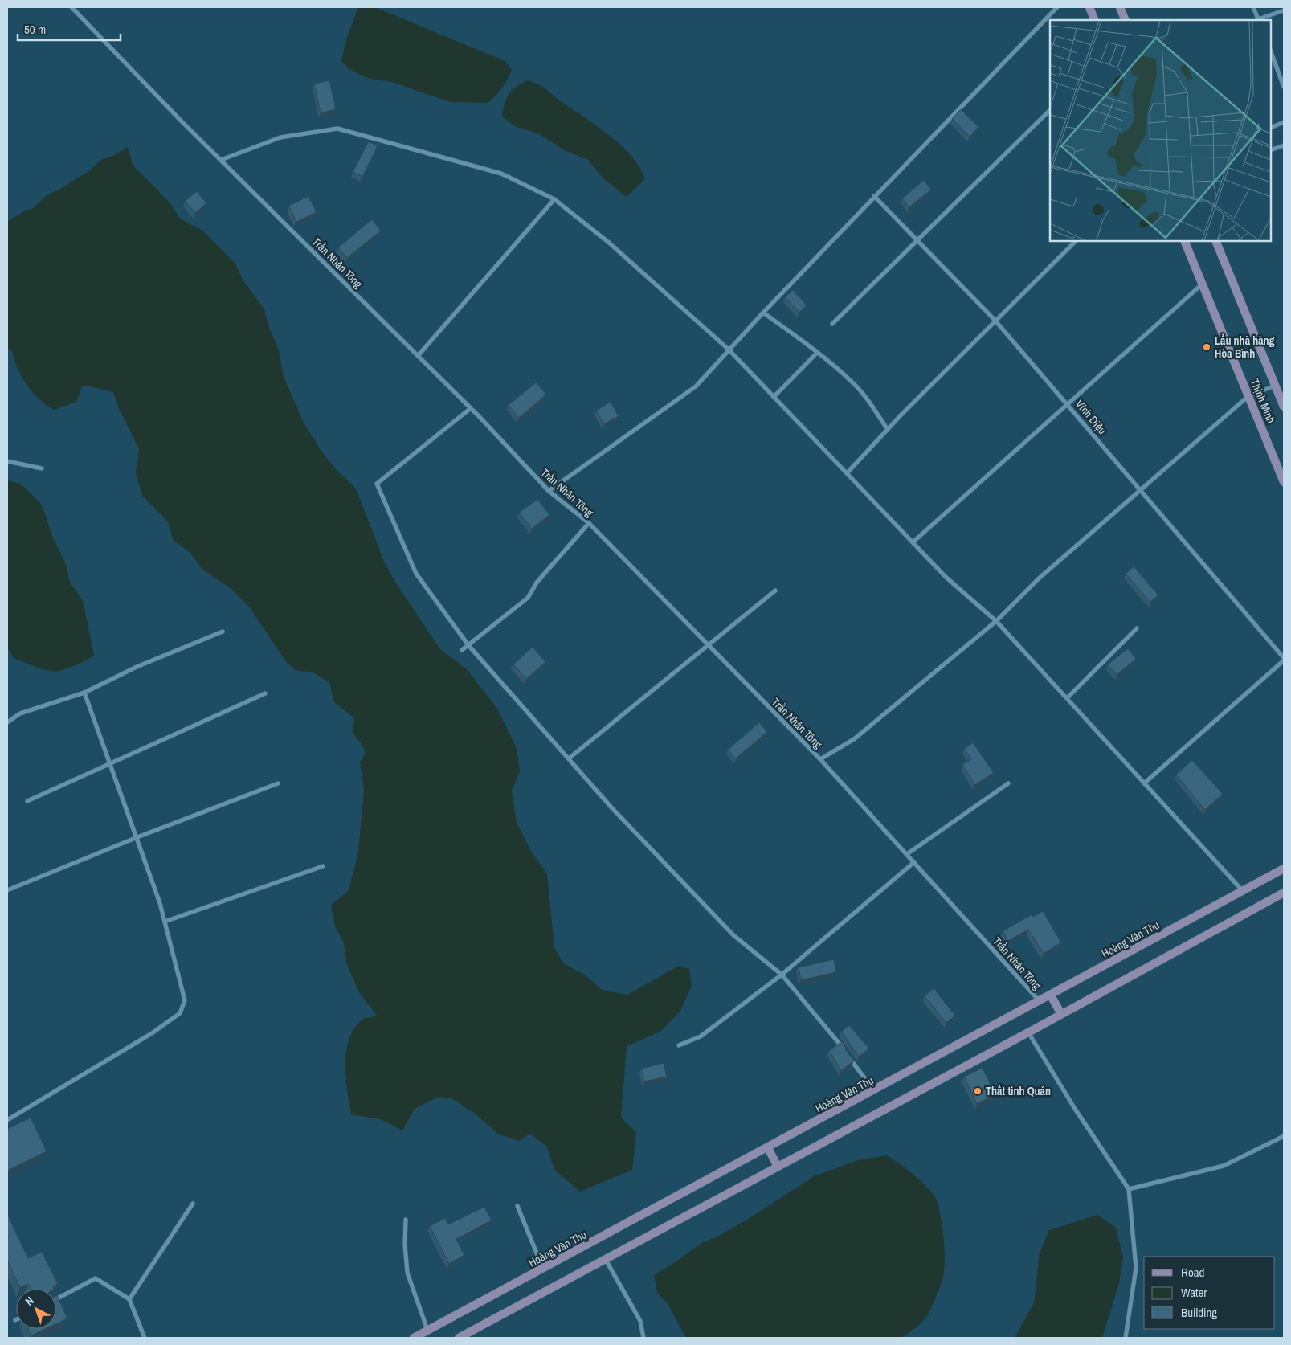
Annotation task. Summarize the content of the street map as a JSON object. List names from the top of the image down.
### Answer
{
  "streets": {
    "main road": ["Thịnh Minh", "Hoàng Văn Thụ"],
    "street": ["Trần Nhân Tông", "Vĩnh Diệu"]
  },
  "crossings": [
    ["Trần Nhân Tông", "Hoàng Văn Thụ"]
  ],
  "places": ["Lẩu nhà hàng Hòa Bình", "Thất tình Quán"],
  "legend": ["Road", "Water", "Building"],
  "scale_bar": "50 m",
  "north": "top left"
}
